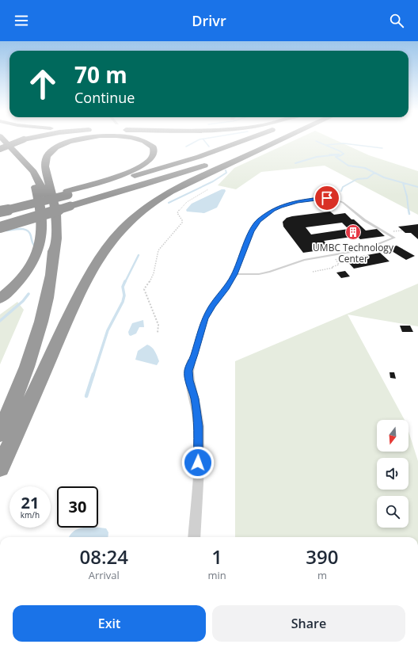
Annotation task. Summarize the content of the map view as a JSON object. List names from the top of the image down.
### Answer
{
  "places": {
    "building": ["UMBC Technology Center"]
  },
  "north": "bottom",
  "page": {
    "header": "Drivr",
    "turn": ["70 m", "Continue"],
    "speed": "21 km/h",
    "limit": "30",
    "eta": [
      "08:24",
      "Arrival",
      "1",
      "min",
      "390",
      "m"
    ],
    "buttons": ["Exit", "Share"]
  }
}
